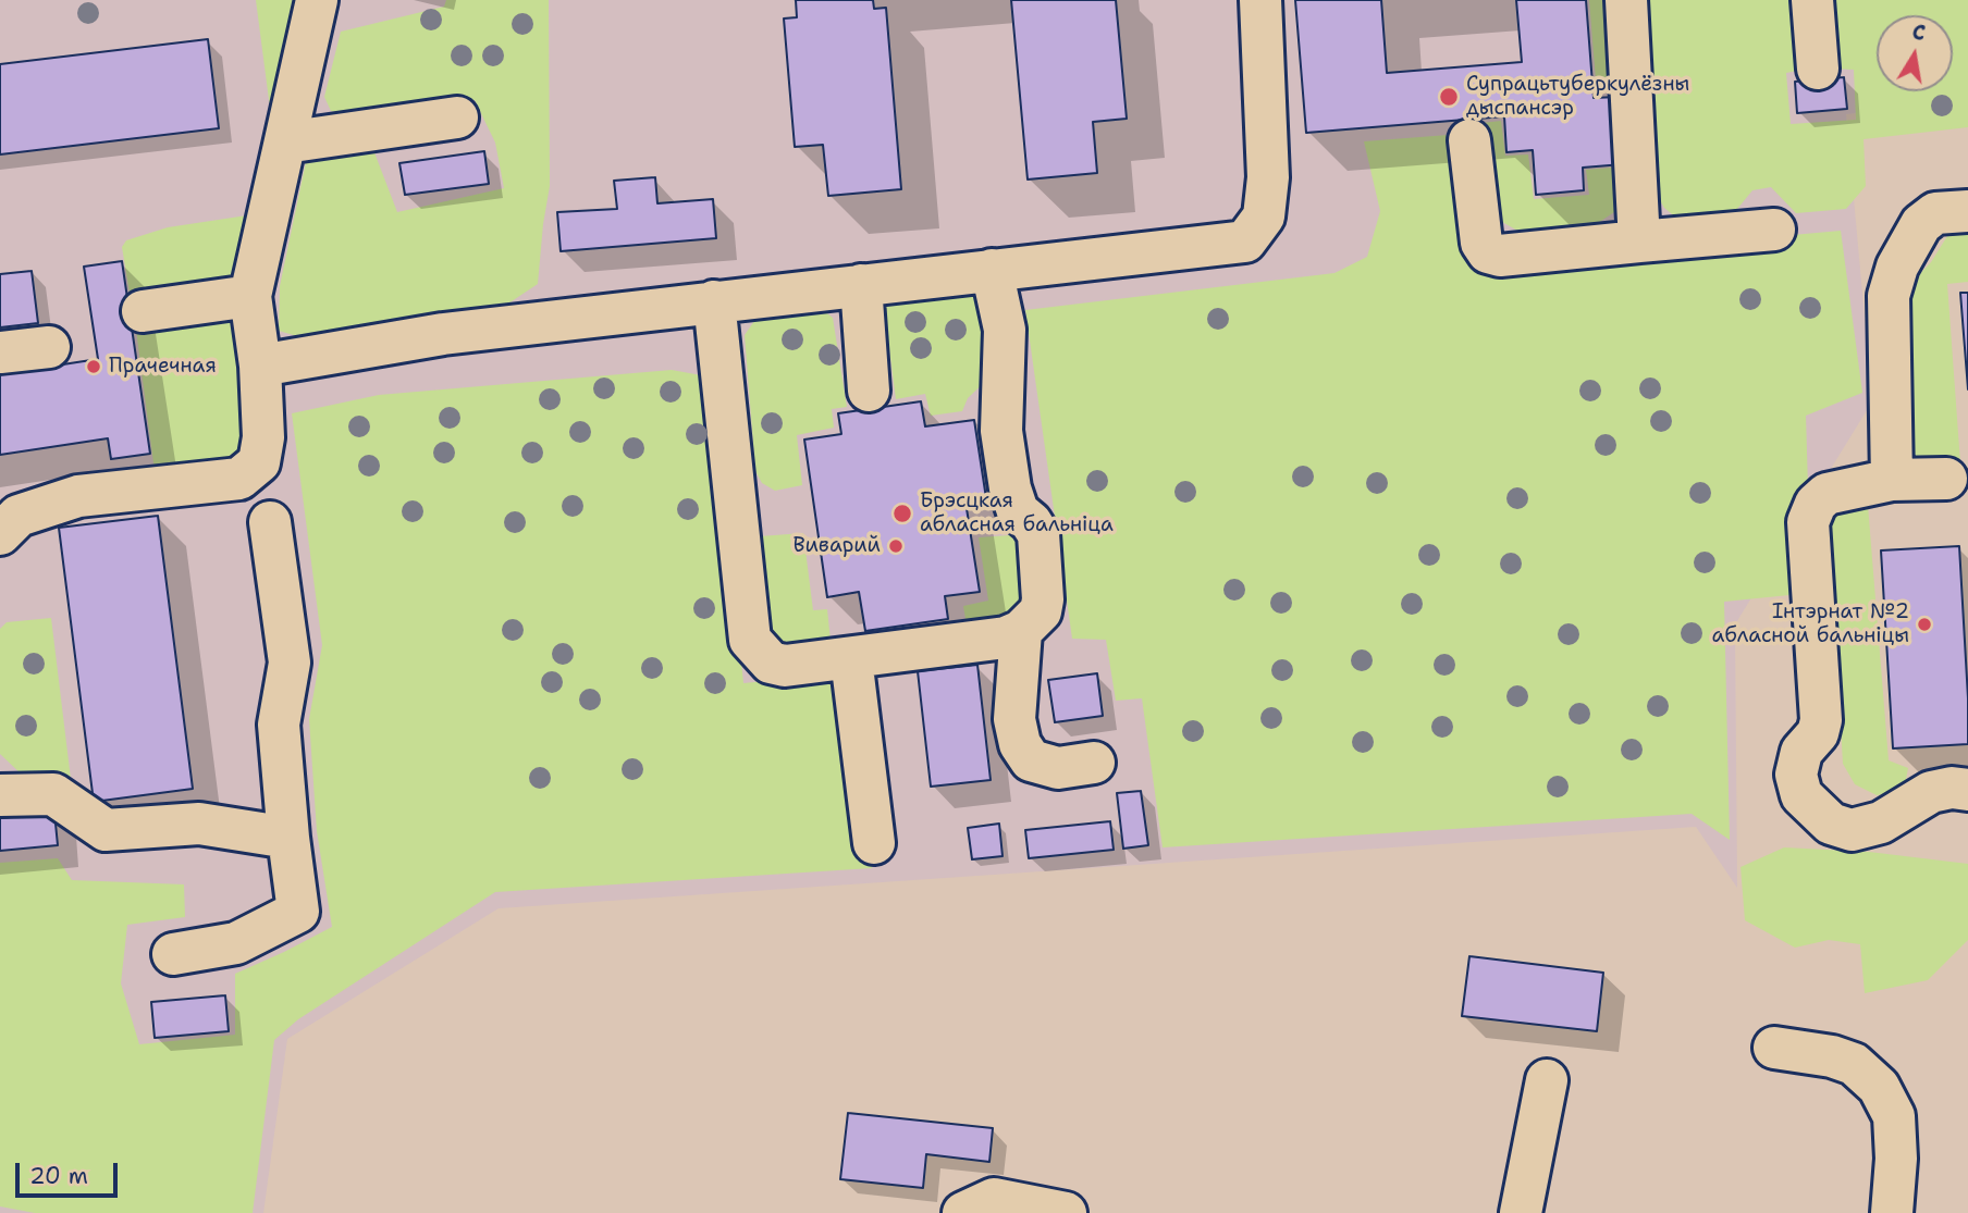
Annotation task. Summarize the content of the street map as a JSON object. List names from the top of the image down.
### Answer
{
  "places": [
    "Супрацьтуберкулёзны дыспансэр",
    "Прачечная",
    "Брэсцкая абласная бальніца",
    "Виварий",
    "Інтэрнат №2 абласной бальніцы"
  ],
  "scale_bar": "20 m",
  "north": "top"
}
